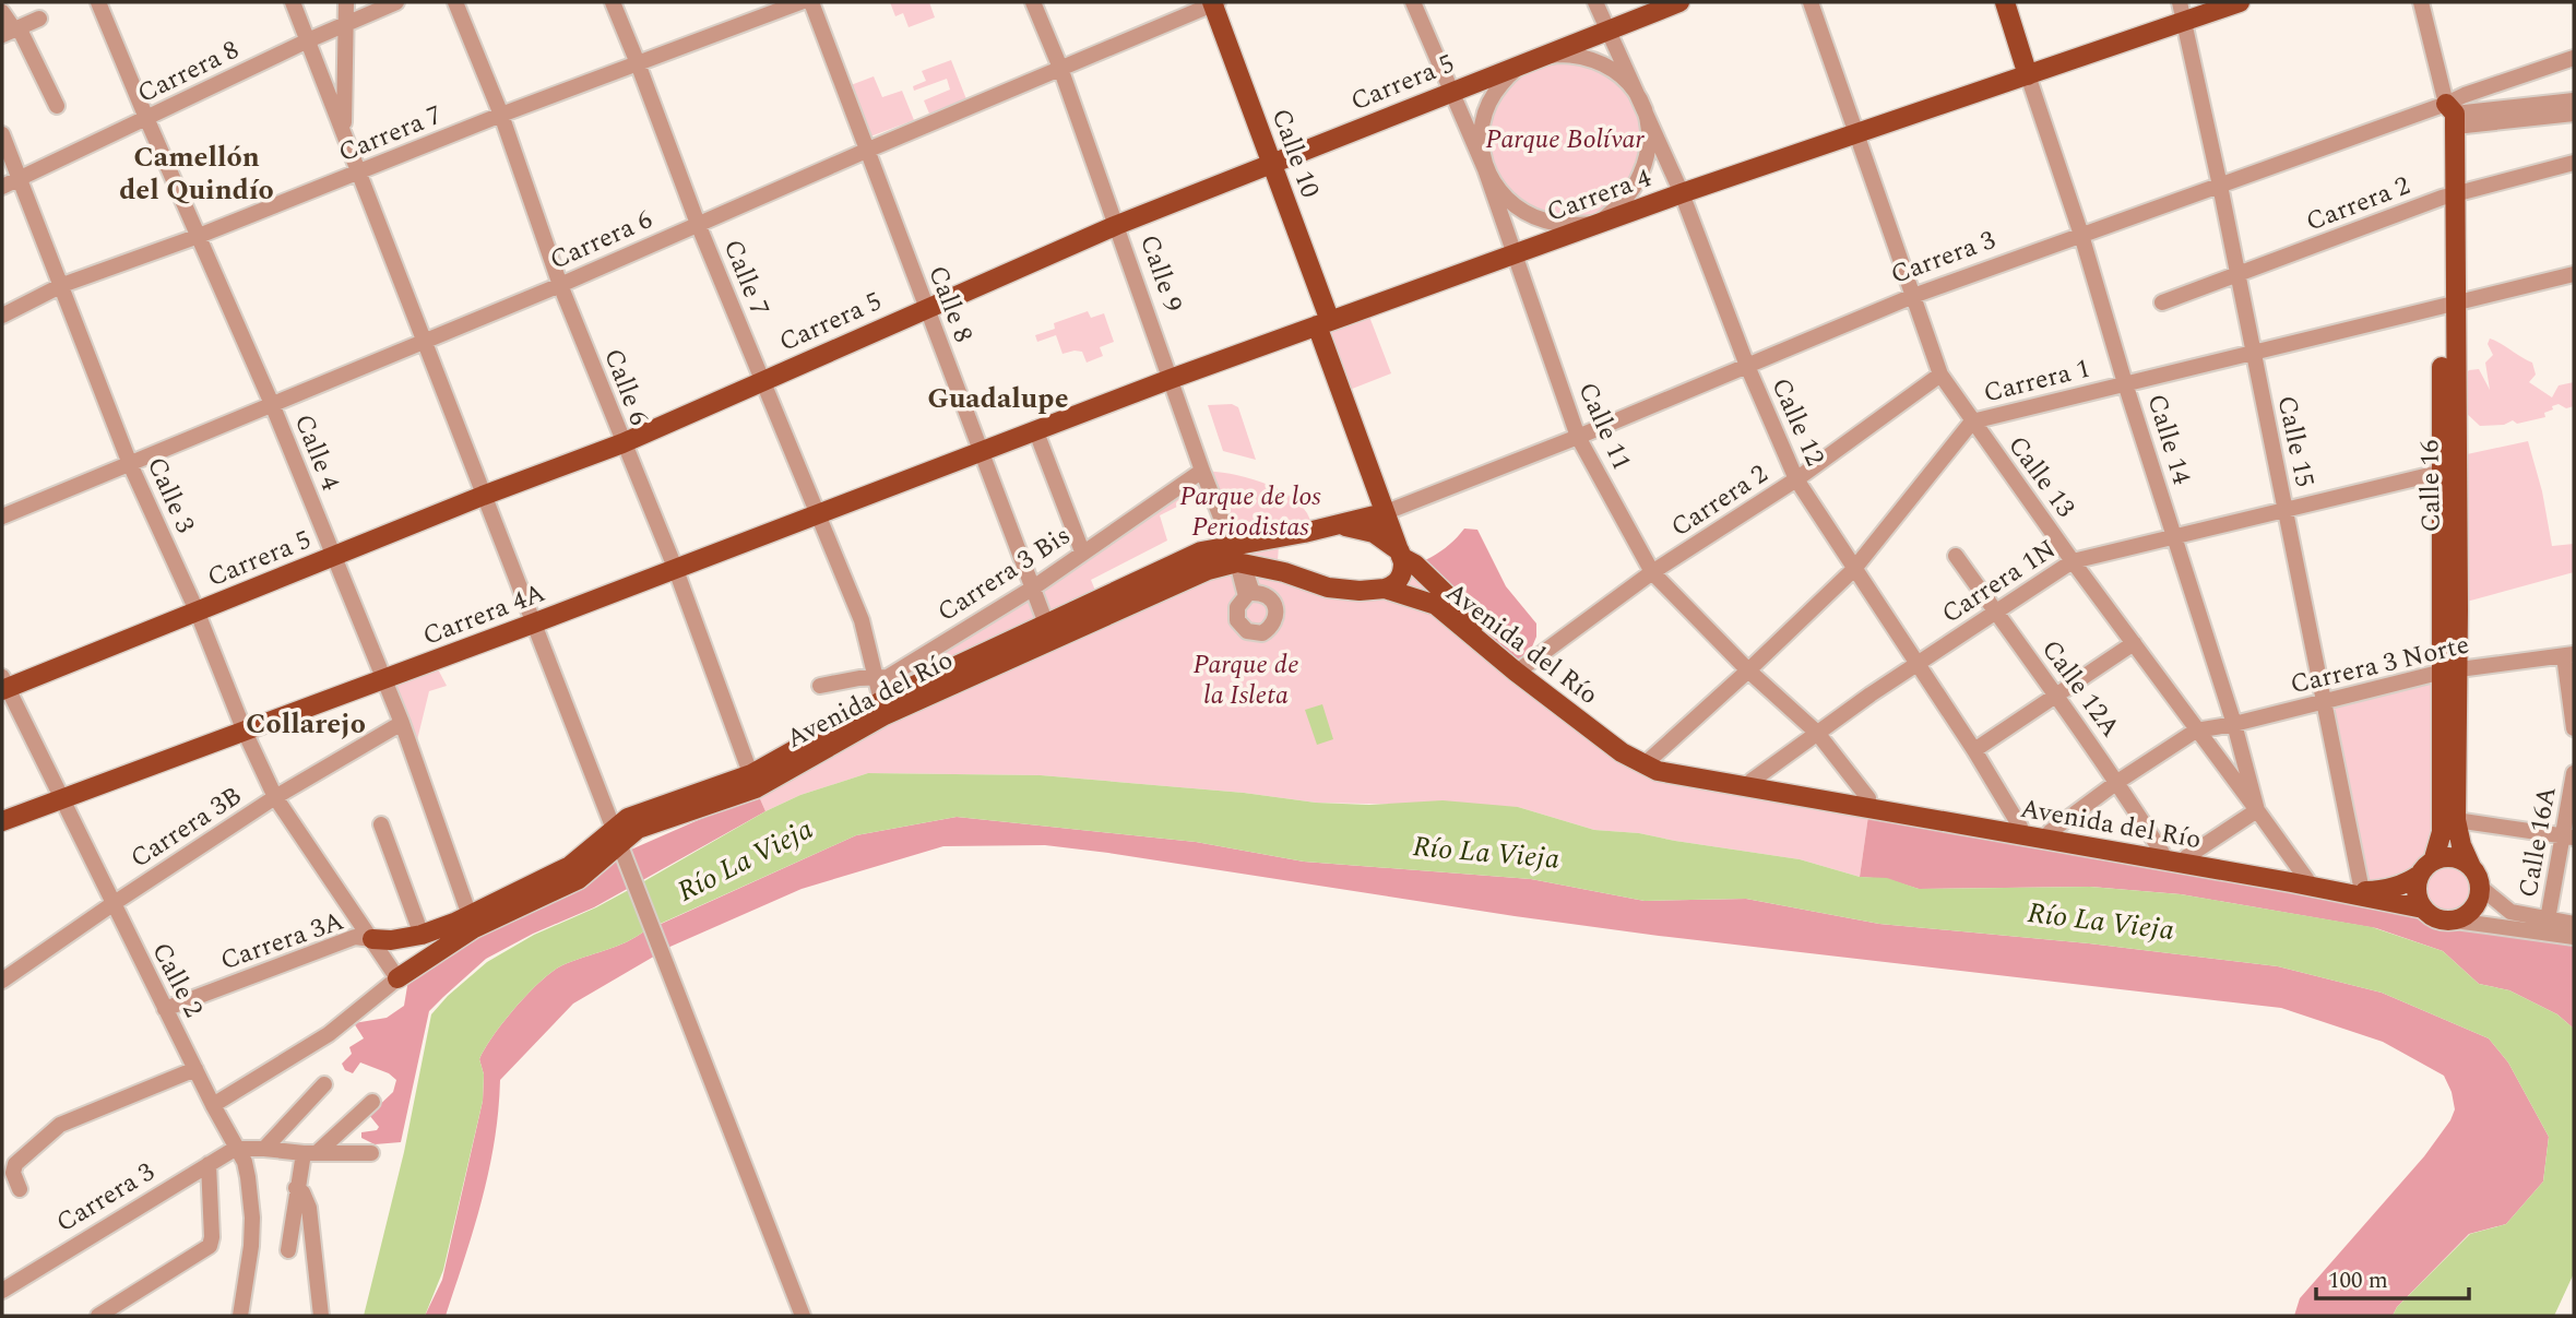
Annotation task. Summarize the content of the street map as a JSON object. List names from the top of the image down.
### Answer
{
  "streets": {
    "main road": [
      "Carrera 5",
      "Calle 10",
      "Carrera 4",
      "Carrera 3",
      "Calle 14",
      "Calle 16",
      "Carrera 4A",
      "Avenida del Río"
    ],
    "street": [
      "Carrera 8",
      "Carrera 7",
      "Carrera 2",
      "Carrera 6",
      "Calle 9",
      "Calle 7",
      "Calle 8",
      "Carrera 1",
      "Calle 6",
      "Calle 12",
      "Calle 11",
      "Calle 15",
      "Calle 4",
      "Calle 13",
      "Calle 3",
      "Carrera 3 Bis",
      "Carrera 1N",
      "Carrera 3 Norte",
      "Calle 12A",
      "Carrera 3B",
      "Calle 16A",
      "Carrera 3A",
      "Calle 2"
    ]
  },
  "crossings": [
    ["Carrera 8", "Calle 4"],
    ["Carrera 8", "Calle 3"],
    ["Carrera 5", "Calle 10"],
    ["Carrera 5", "Carrera 4"],
    ["Carrera 5", "Calle 9"],
    ["Carrera 5", "Calle 7"],
    ["Carrera 5", "Calle 8"],
    ["Carrera 5", "Calle 6"],
    ["Carrera 5", "Calle 12"],
    ["Carrera 5", "Calle 11"],
    ["Carrera 5", "Calle 4"],
    ["Carrera 5", "Calle 3"],
    ["Carrera 5", "Calle 2"],
    ["Carrera 7", "Calle 7"],
    ["Carrera 7", "Calle 6"],
    ["Carrera 7", "Calle 4"],
    ["Carrera 7", "Calle 3"],
    ["Calle 10", "Carrera 4"],
    ["Calle 10", "Carrera 6"],
    ["Calle 10", "Carrera 3"],
    ["Calle 10", "Avenida del Río"],
    ["Carrera 4", "Calle 9"],
    ["Carrera 4", "Calle 8"],
    ["Carrera 4", "Calle 12"],
    ["Carrera 4", "Calle 11"],
    ["Carrera 4", "Calle 14"],
    ["Carrera 4", "Calle 15"],
    ["Carrera 4", "Calle 13"],
    ["Carrera 4", "Carrera 4A"],
    ["Carrera 2", "Calle 12"],
    ["Carrera 2", "Calle 11"],
    ["Carrera 2", "Calle 15"],
    ["Carrera 2", "Calle 13"],
    ["Carrera 2", "Calle 16"],
    ["Carrera 2", "Avenida del Río"],
    ["Carrera 6", "Calle 9"],
    ["Carrera 6", "Calle 7"],
    ["Carrera 6", "Calle 8"],
    ["Carrera 6", "Calle 6"],
    ["Carrera 6", "Calle 4"],
    ["Carrera 6", "Calle 3"],
    ["Carrera 3", "Calle 12"],
    ["Carrera 3", "Calle 11"],
    ["Carrera 3", "Calle 14"],
    ["Carrera 3", "Calle 15"],
    ["Carrera 3", "Calle 13"],
    ["Carrera 3", "Calle 16"],
    ["Carrera 3", "Avenida del Río"],
    ["Carrera 3", "Calle 2"],
    ["Calle 9", "Carrera 3 Bis"],
    ["Calle 9", "Avenida del Río"],
    ["Calle 7", "Carrera 3 Bis"],
    ["Calle 7", "Carrera 4A"],
    ["Calle 7", "Avenida del Río"],
    ["Calle 8", "Carrera 3 Bis"],
    ["Calle 8", "Carrera 4A"],
    ["Calle 8", "Avenida del Río"],
    ["Carrera 1", "Calle 12"],
    ["Carrera 1", "Calle 11"],
    ["Carrera 1", "Calle 14"],
    ["Carrera 1", "Calle 15"],
    ["Carrera 1", "Calle 13"],
    ["Carrera 1", "Calle 16"],
    ["Carrera 1", "Avenida del Río"],
    ["Calle 6", "Carrera 4A"],
    ["Calle 6", "Avenida del Río"],
    ["Calle 12", "Calle 11"],
    ["Calle 12", "Carrera 1N"],
    ["Calle 12", "Avenida del Río"],
    ["Calle 11", "Carrera 1N"],
    ["Calle 11", "Avenida del Río"],
    ["Calle 14", "Calle 13"],
    ["Calle 14", "Carrera 1N"],
    ["Calle 14", "Avenida del Río"],
    ["Calle 14", "Carrera 3 Norte"],
    ["Calle 15", "Carrera 1N"],
    ["Calle 15", "Avenida del Río"],
    ["Calle 15", "Carrera 3 Norte"],
    ["Calle 4", "Carrera 4A"],
    ["Calle 4", "Avenida del Río"],
    ["Calle 4", "Carrera 3B"],
    ["Calle 13", "Carrera 1N"],
    ["Calle 13", "Carrera 3 Norte"],
    ["Calle 16", "Carrera 1N"],
    ["Calle 16", "Avenida del Río"],
    ["Calle 16", "Carrera 3 Norte"],
    ["Calle 3", "Carrera 4A"],
    ["Calle 3", "Avenida del Río"],
    ["Calle 3", "Carrera 3B"],
    ["Calle 3", "Carrera 3A"],
    ["Carrera 1N", "Avenida del Río"],
    ["Carrera 1N", "Calle 12A"],
    ["Carrera 4A", "Calle 2"],
    ["Avenida del Río", "Calle 12A"],
    ["Avenida del Río", "Carrera 3A"],
    ["Carrera 3B", "Calle 2"],
    ["Carrera 3A", "Calle 2"]
  ],
  "districts": ["Camellón del Quindío", "Guadalupe", "Collarejo"],
  "water": ["Río La Vieja"],
  "parks": ["Parque Bolívar", "Parque de los Periodistas", "Parque de la Isleta"],
  "scale_bar": "100 m"
}
